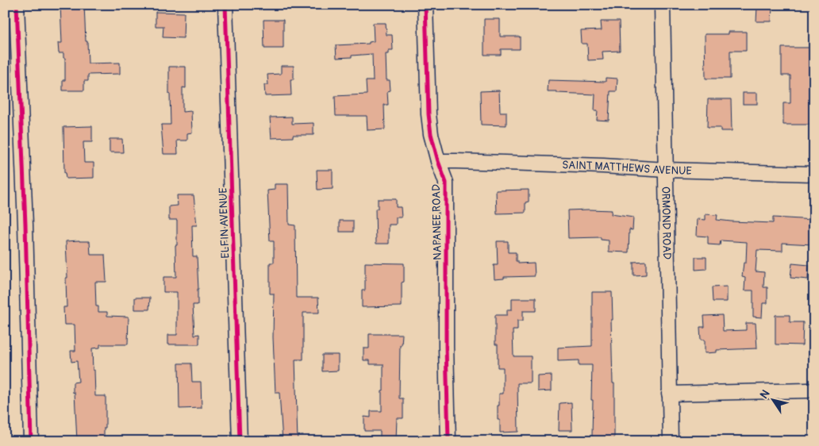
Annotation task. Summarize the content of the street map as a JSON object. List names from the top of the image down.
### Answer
{
  "streets": {
    "street": [
      "SAINT MATTHEWS AVENUE",
      "NAPANEE ROAD",
      "ELFIN AVENUE",
      "ORMOND ROAD"
    ]
  },
  "crossings": [
    ["SAINT MATTHEWS AVENUE", "NAPANEE ROAD"],
    ["SAINT MATTHEWS AVENUE", "ORMOND ROAD"]
  ],
  "north": "top left"
}
